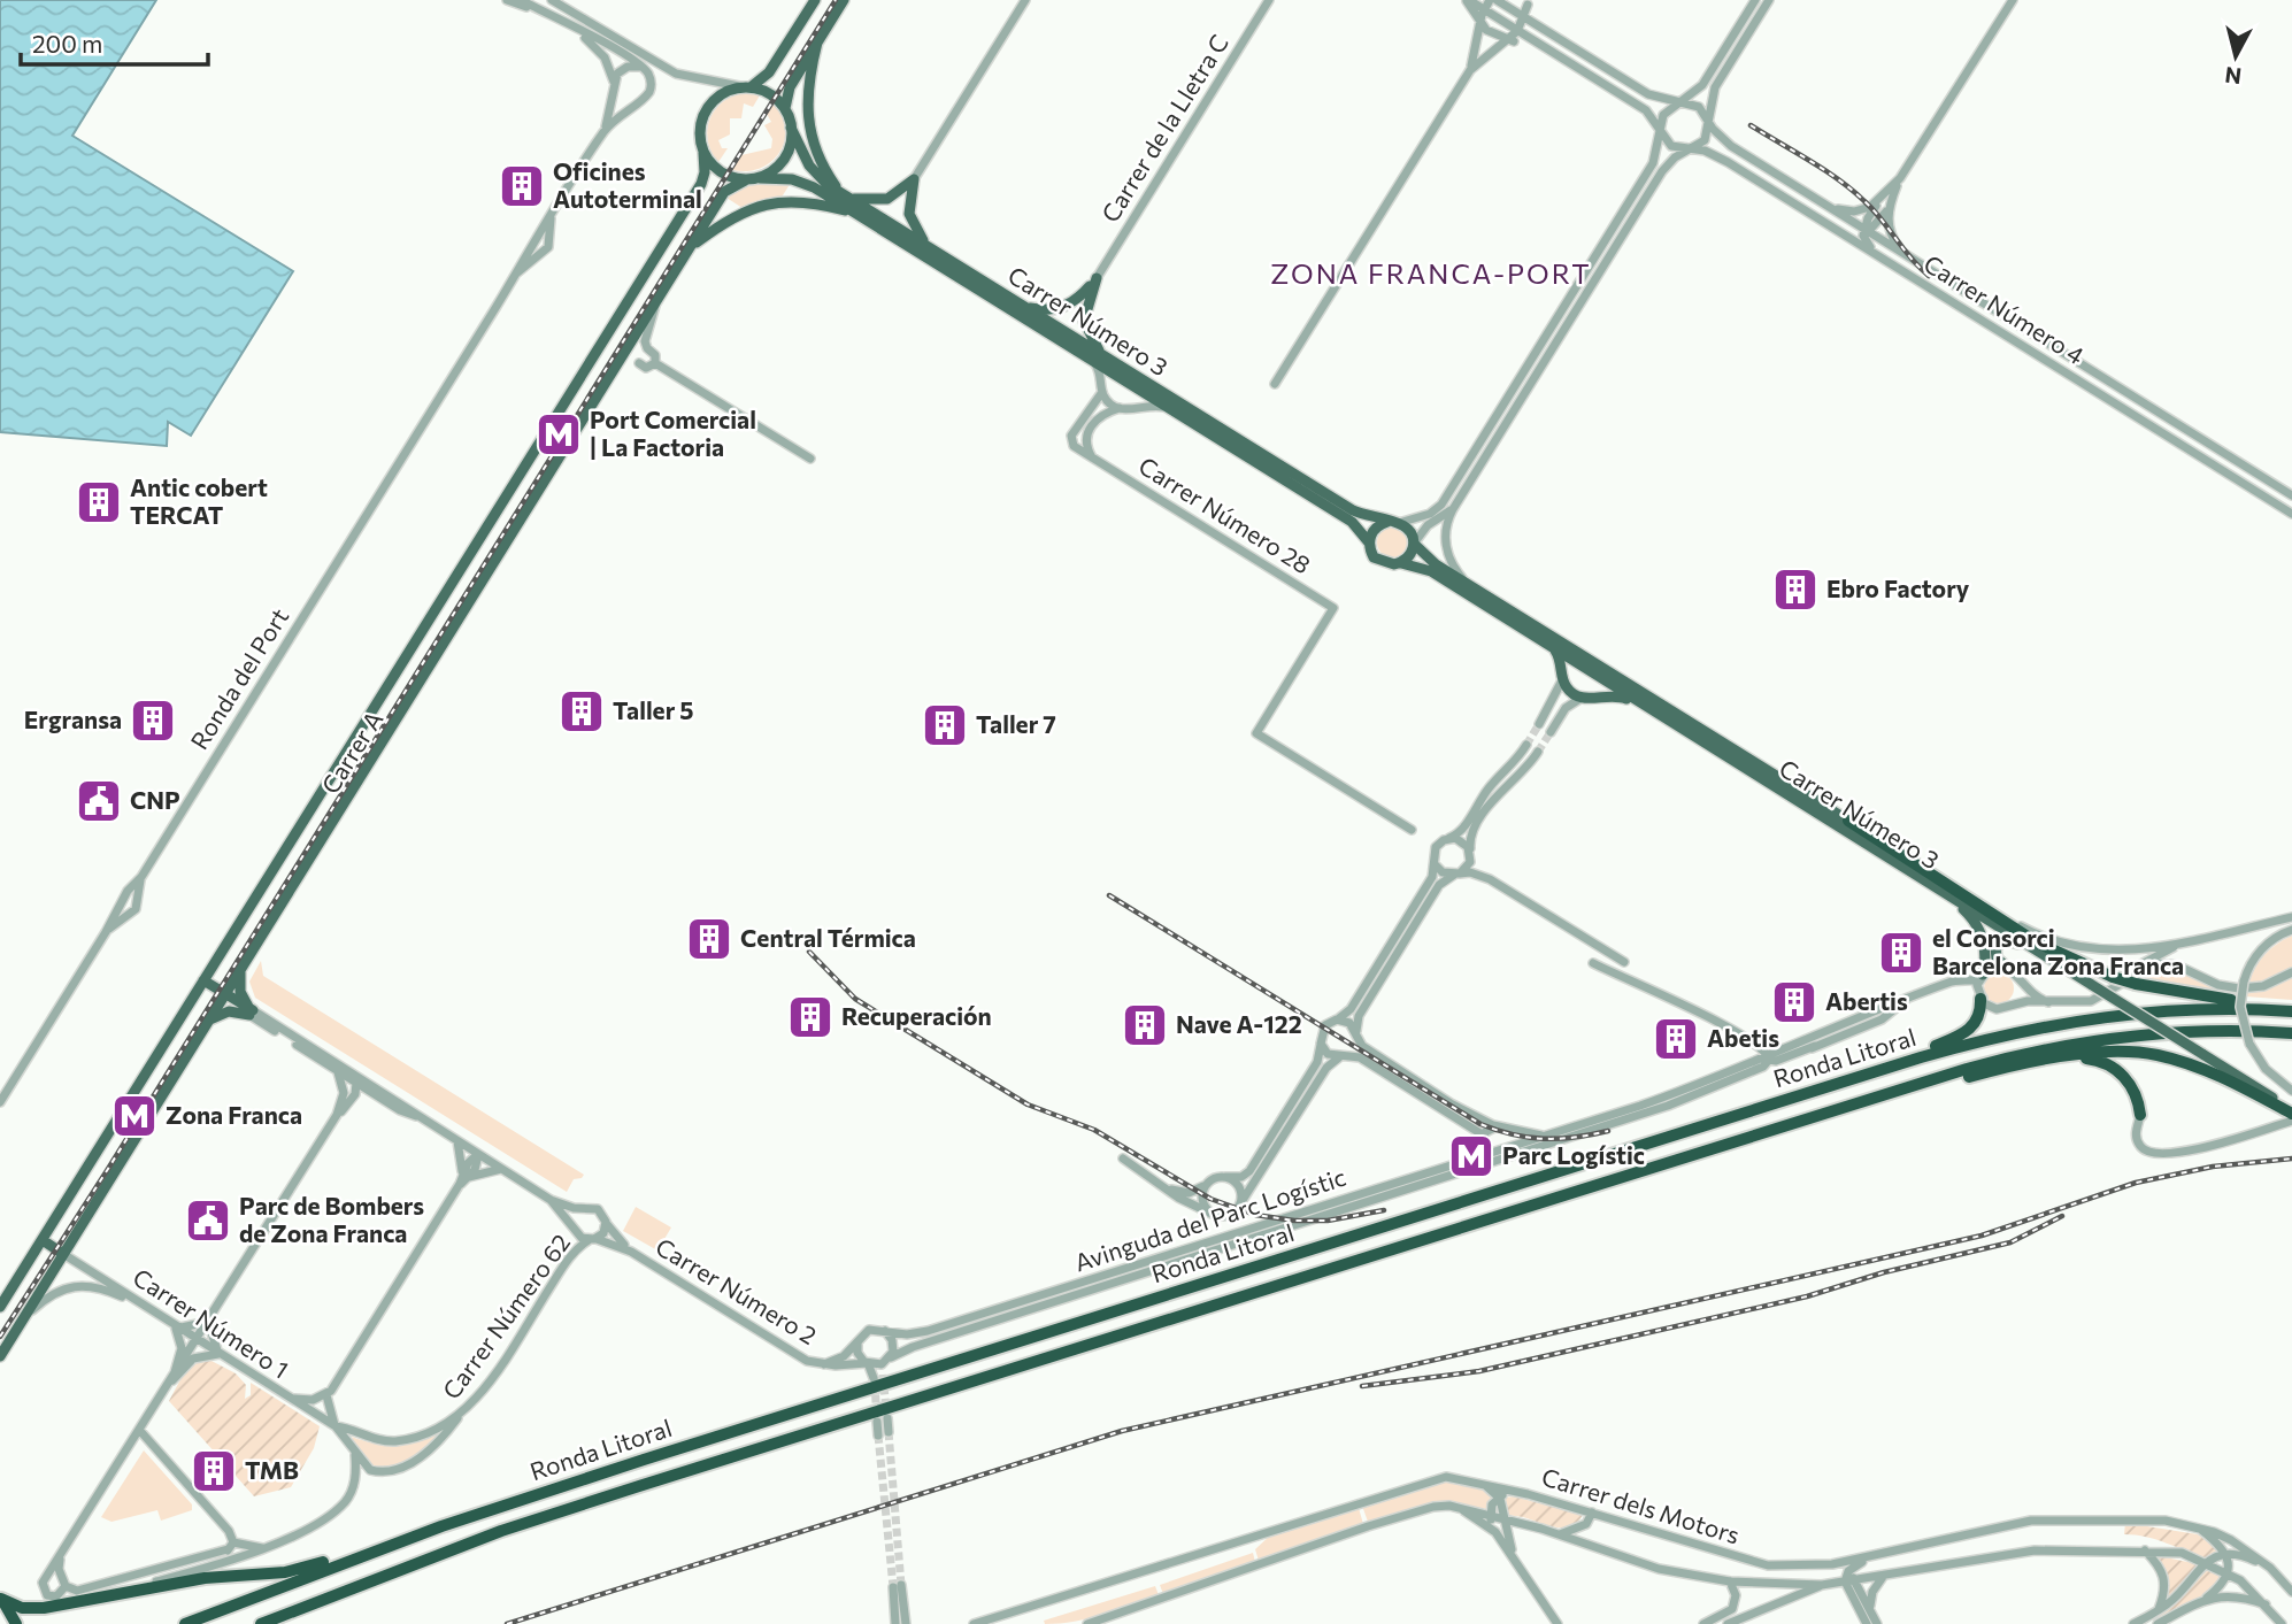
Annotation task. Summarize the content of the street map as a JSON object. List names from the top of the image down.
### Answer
{
  "streets": {
    "highway": ["Ronda Litoral"],
    "main road": ["Carrer Número 3", "Carrer A"],
    "street": [
      "Carrer de la Lletra C",
      "Carrer Número 4",
      "Carrer Número 28",
      "Ronda del Port",
      "Avinguda del Parc Logístic",
      "Carrer Número 2",
      "Carrer Número 62",
      "Carrer Número 1",
      "Carrer dels Motors"
    ]
  },
  "crossings": [
    ["Carrer Número 3", "Carrer A"],
    ["Carrer A", "Carrer Número 1"],
    ["Avinguda del Parc Logístic", "Carrer Número 2"],
    ["Carrer Número 2", "Carrer Número 62"],
    ["Carrer Número 62", "Carrer Número 1"]
  ],
  "districts": ["ZONA FRANCA-PORT"],
  "places": {
    "building": [
      "Oficines Autoterminal",
      "Antic cobert TERCAT",
      "Ebro Factory",
      "Taller 5",
      "Ergransa",
      "Taller 7",
      "Central Térmica",
      "el Consorci Barcelona Zona Franca",
      "Abertis",
      "Recuperación",
      "Nave A-122",
      "Abetis",
      "TMB"
    ],
    "metro station": ["Port Comercial | La Factoria", "Zona Franca", "Parc Logístic"],
    "public building": ["CNP", "Parc de Bombers de Zona Franca"]
  },
  "scale_bar": "200 m",
  "north": "bottom"
}
